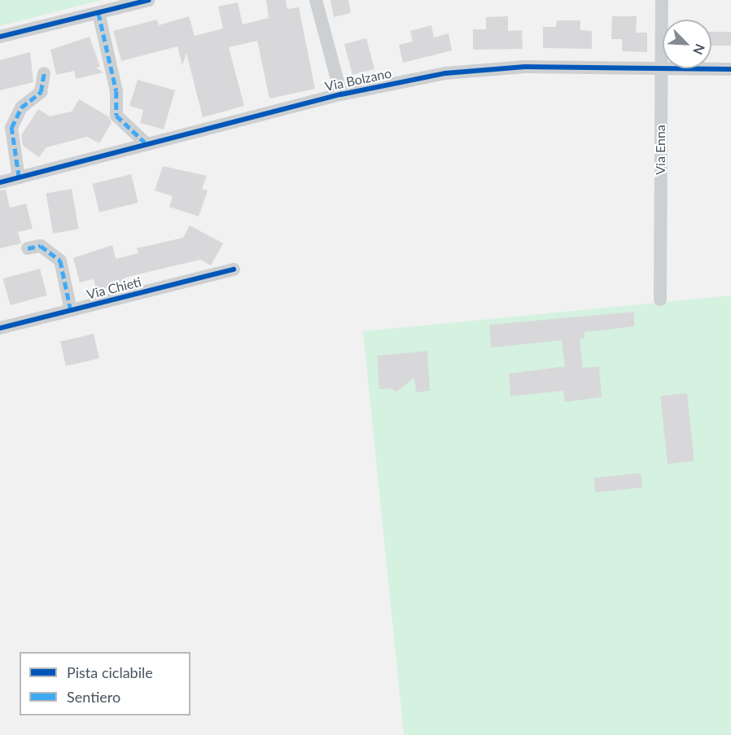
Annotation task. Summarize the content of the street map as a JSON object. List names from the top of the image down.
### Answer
{
  "streets": {
    "street": ["Via Bolzano", "Via Enna", "Via Chieti"]
  },
  "crossings": [
    ["Via Bolzano", "Via Enna"]
  ],
  "legend": ["Pista ciclabile", "Sentiero"],
  "north": "bottom right"
}
